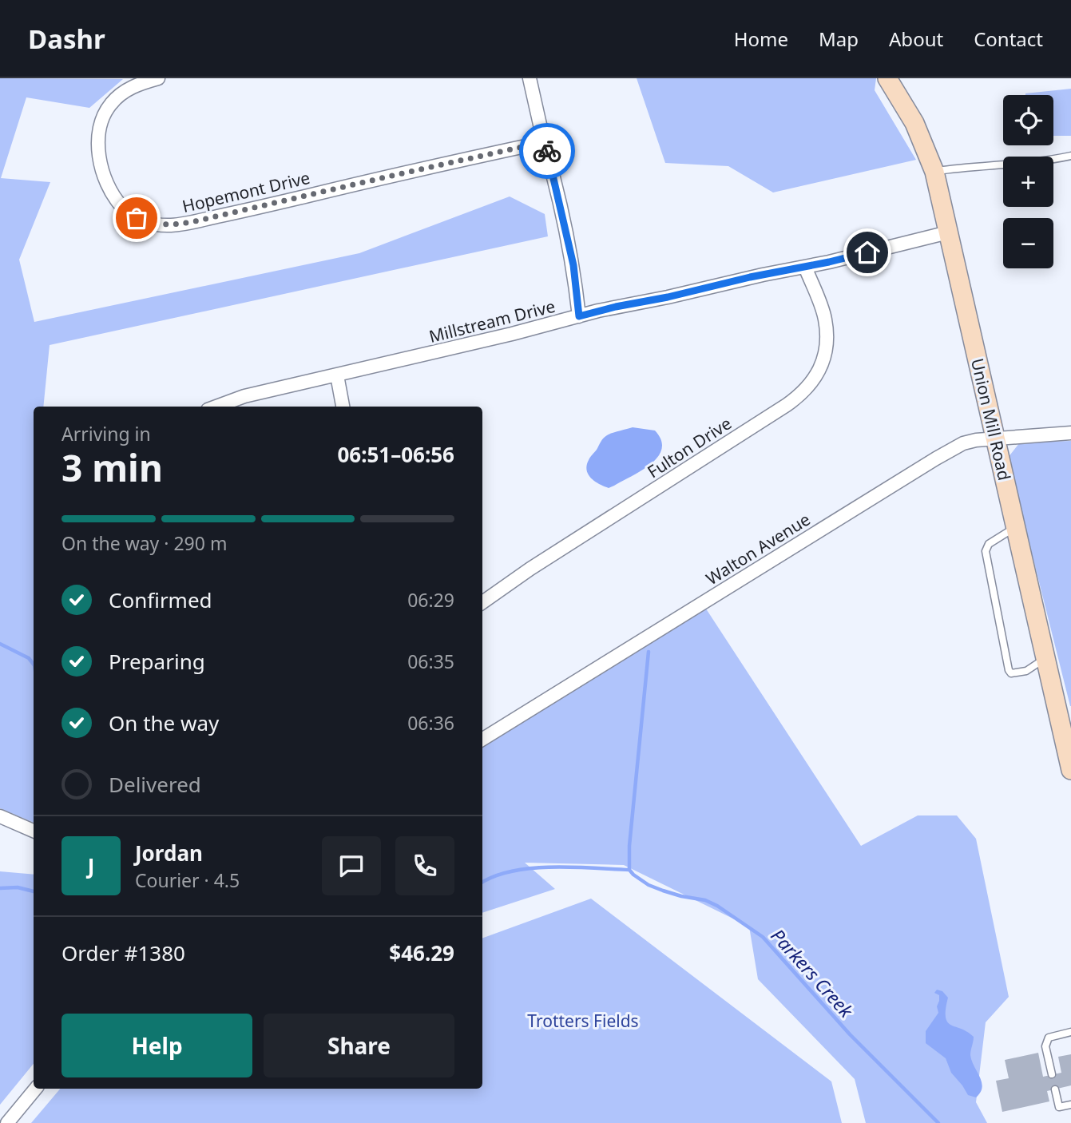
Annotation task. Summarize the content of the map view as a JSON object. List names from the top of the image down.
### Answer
{
  "streets": {
    "street": [
      "Hopemont Drive",
      "Millstream Drive",
      "Union Mill Road",
      "Fulton Drive",
      "Walton Avenue"
    ]
  },
  "crossings": [
    ["Millstream Drive", "Union Mill Road"],
    ["Millstream Drive", "Fulton Drive"],
    ["Union Mill Road", "Walton Avenue"]
  ],
  "water": ["Parkers Creek"],
  "parks": ["Trotters Fields"],
  "page": {
    "header": "Dashr",
    "nav": [
      "Home",
      "Map",
      "About",
      "Contact"
    ],
    "map_buttons": ["+", "−"],
    "heading": ["3 min", "Arriving in", "06:51–06:56"],
    "panel": [
      "Jordan",
      "Courier · 4.5",
      "Order #1380",
      "$46.29"
    ],
    "bar": "On the way · 290 m",
    "list": [
      ["Confirmed", "06:29"],
      ["Preparing", "06:35"],
      ["On the way", "06:36"],
      "Delivered"
    ],
    "round": "J",
    "buttons": ["Help", "Share"]
  }
}
